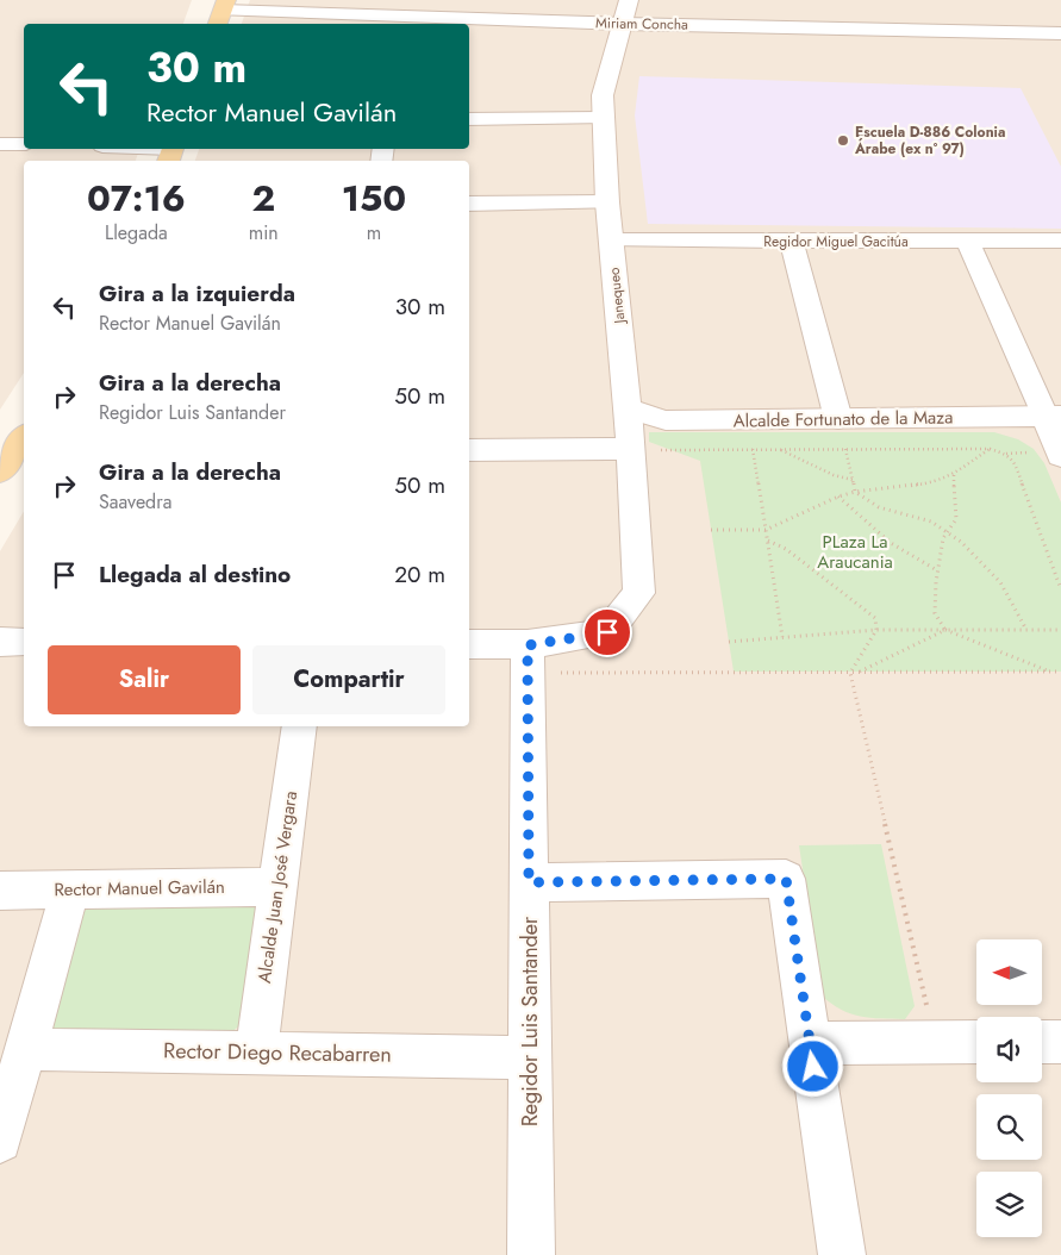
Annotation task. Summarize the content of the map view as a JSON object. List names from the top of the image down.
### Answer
{
  "streets": {
    "street": [
      "Miriam Concha",
      "Regidor Miguel Gacitúa",
      "Janequeo",
      "Alcalde Fortunato de la Maza",
      "Alcalde Juan José Vergara",
      "Rector Manuel Gavilán",
      "Regidor Luis Santander",
      "Rector Diego Recabarren"
    ]
  },
  "crossings": [
    ["Miriam Concha", "Janequeo"],
    ["Regidor Miguel Gacitúa", "Janequeo"],
    ["Janequeo", "Alcalde Fortunato de la Maza"],
    ["Janequeo", "Regidor Luis Santander"],
    ["Alcalde Juan José Vergara", "Rector Manuel Gavilán"],
    ["Alcalde Juan José Vergara", "Rector Diego Recabarren"],
    ["Regidor Luis Santander", "Rector Diego Recabarren"]
  ],
  "parks": ["PLaza La Araucania"],
  "places": ["Escuela D-886 Colonia Árabe (ex n° 97)"],
  "north": "left",
  "page": {
    "turn": ["30 m", "Rector Manuel Gavilán"],
    "eta": [
      "07:16",
      "Llegada",
      "2",
      "min",
      "150",
      "m"
    ],
    "list": [
      {
        "name": "Gira a la izquierda",
        "note": "Rector Manuel Gavilán",
        "value": "30 m"
      },
      {
        "name": "Gira a la derecha",
        "note": "Regidor Luis Santander",
        "value": "50 m"
      },
      {
        "name": "Gira a la derecha",
        "note": "Saavedra",
        "value": "50 m"
      },
      {
        "name": "Llegada al destino",
        "value": "20 m"
      }
    ],
    "buttons": ["Salir", "Compartir"]
  }
}
